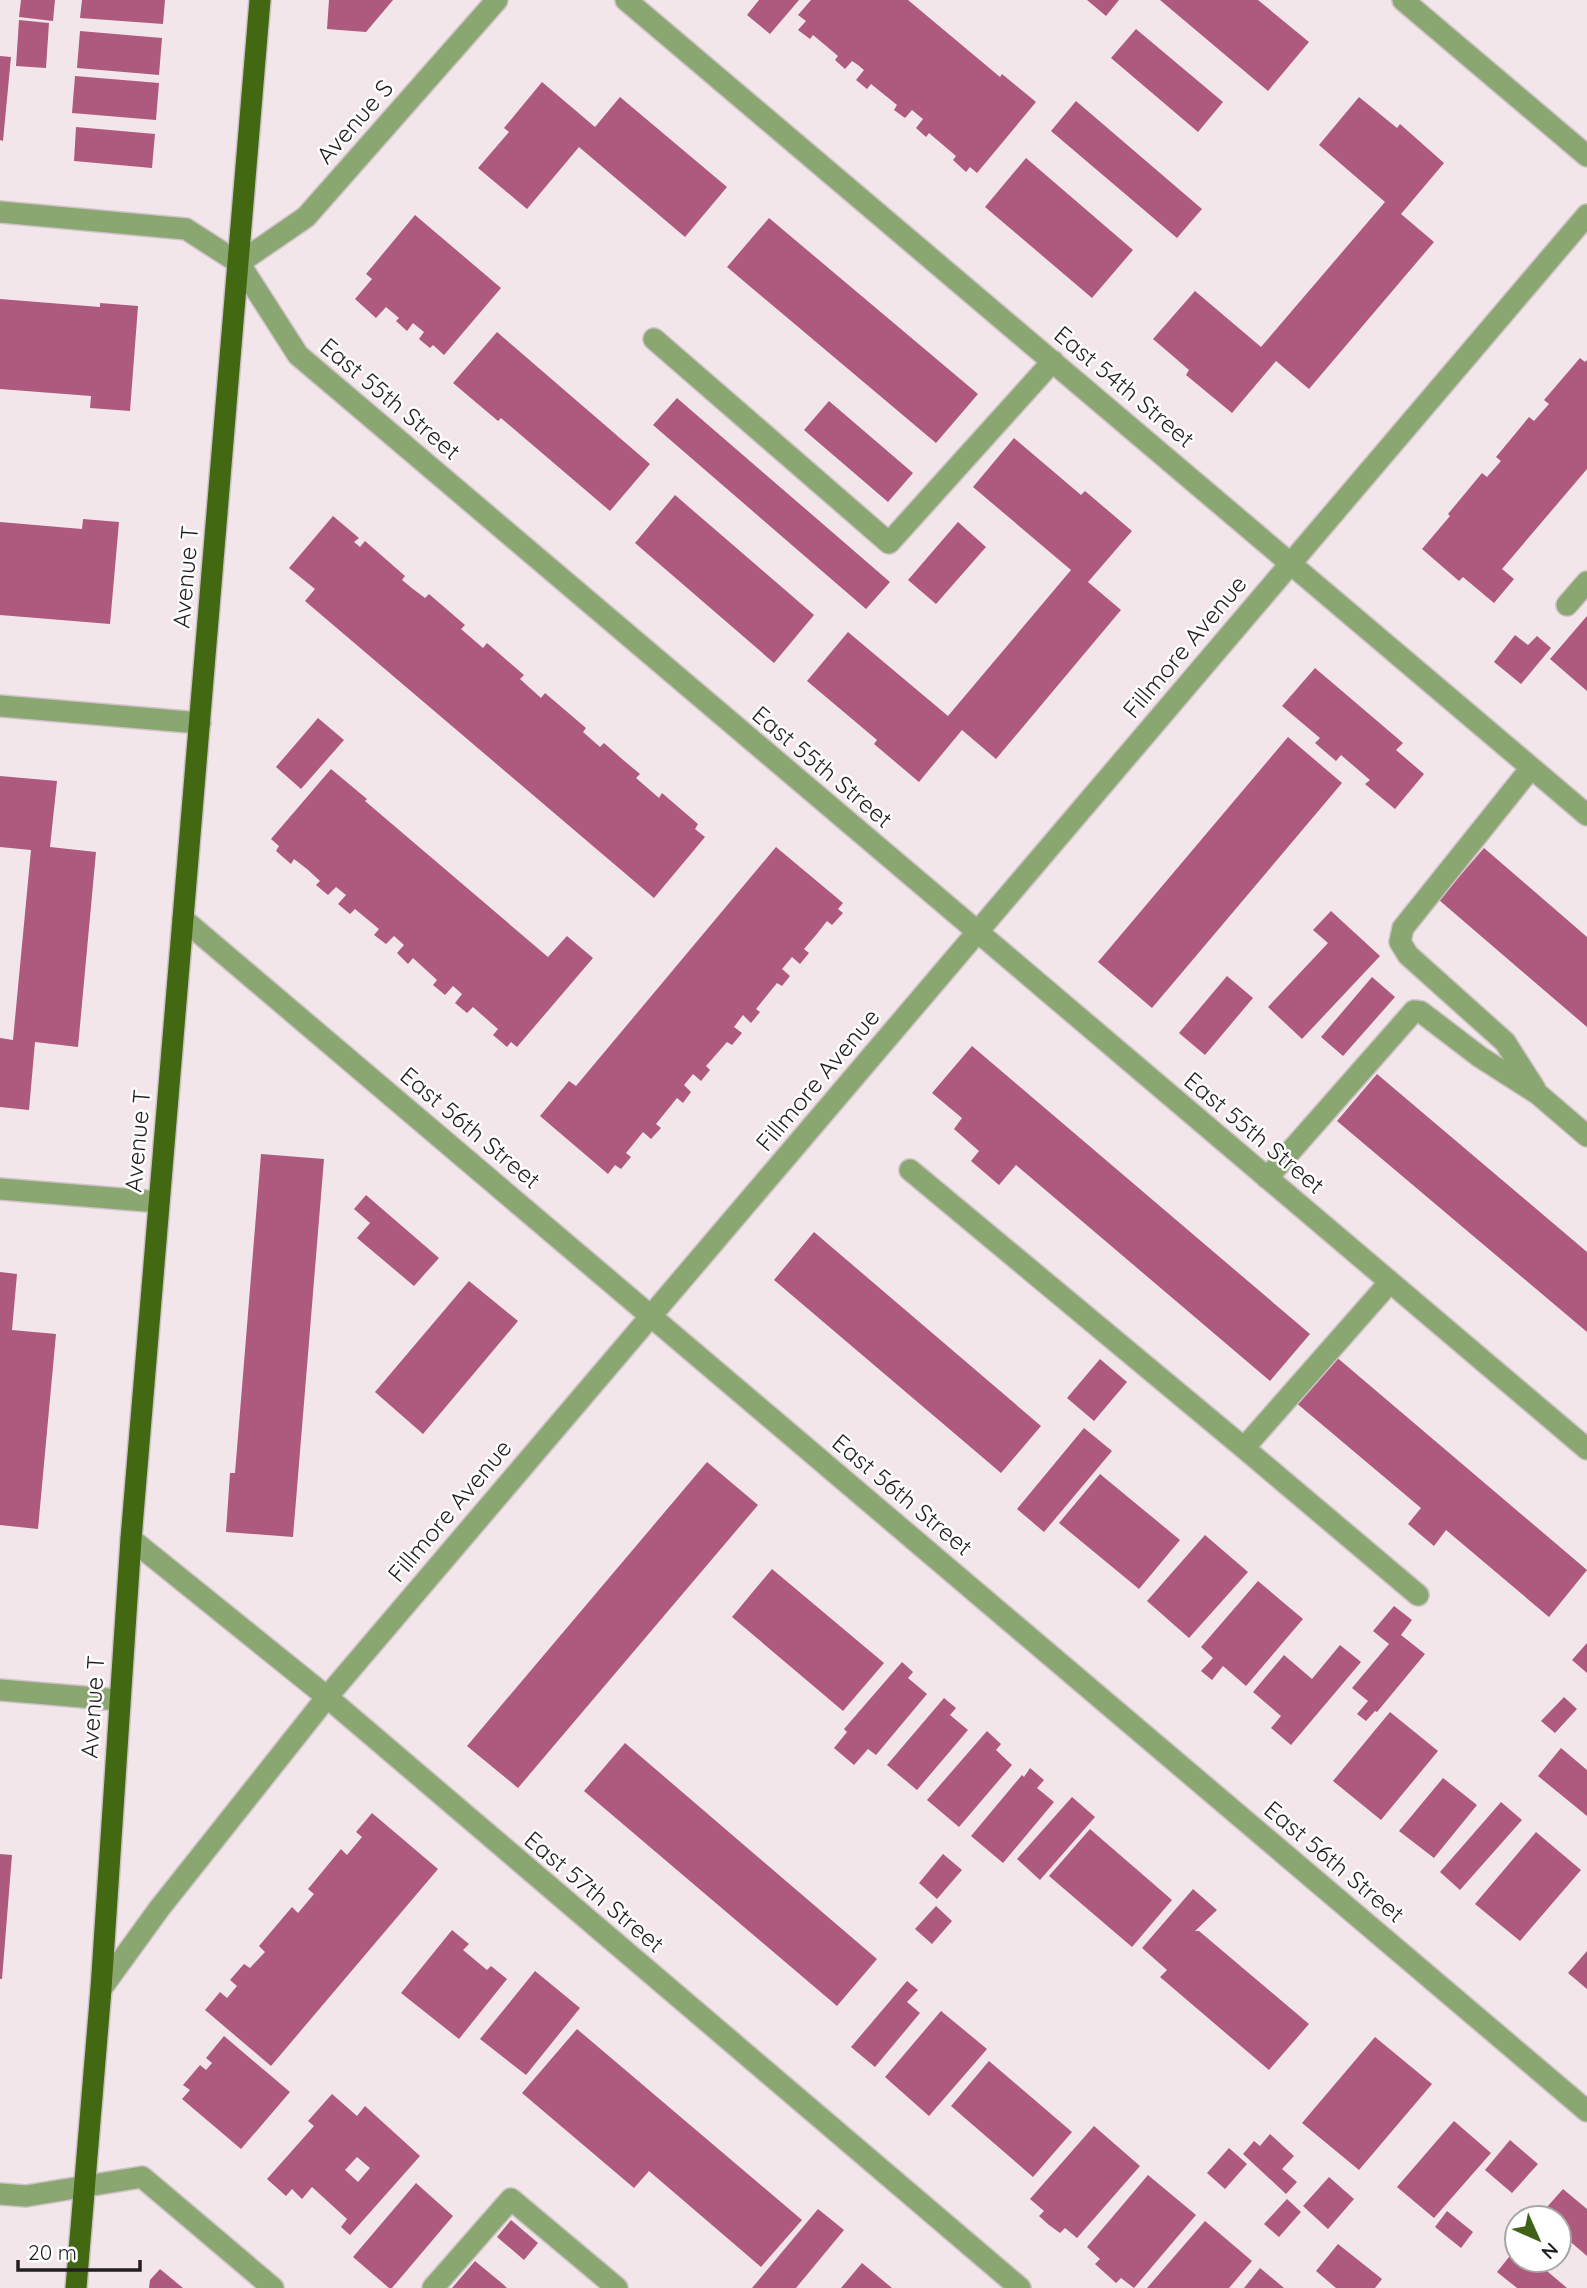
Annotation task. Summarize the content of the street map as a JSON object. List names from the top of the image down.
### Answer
{
  "streets": {
    "main road": ["Avenue T"],
    "street": [
      "Avenue S",
      "East 54th Street",
      "East 55th Street",
      "Fillmore Avenue",
      "East 56th Street",
      "East 57th Street"
    ]
  },
  "crossings": [
    ["Avenue S", "East 55th Street"],
    ["Avenue S", "Avenue T"],
    ["East 54th Street", "Fillmore Avenue"],
    ["East 55th Street", "Avenue T"],
    ["East 55th Street", "Fillmore Avenue"],
    ["Avenue T", "Fillmore Avenue"],
    ["Avenue T", "East 56th Street"],
    ["Avenue T", "East 57th Street"],
    ["Fillmore Avenue", "East 56th Street"],
    ["Fillmore Avenue", "East 57th Street"]
  ],
  "scale_bar": "20 m",
  "north": "bottom right"
}
